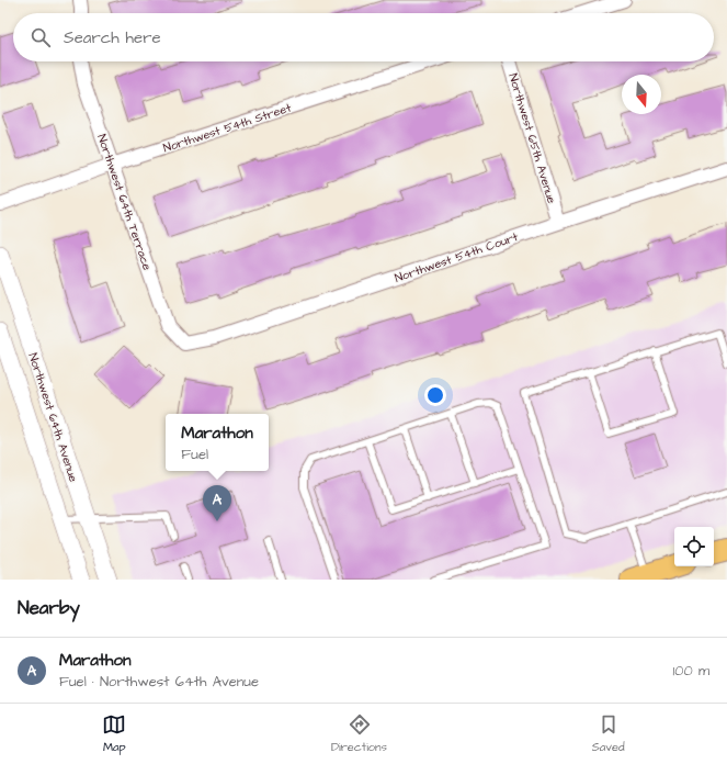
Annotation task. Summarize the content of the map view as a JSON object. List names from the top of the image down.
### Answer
{
  "streets": {
    "street": [
      "Northwest 54th Street",
      "Northwest 65th Avenue",
      "Northwest 64th Terrace",
      "Northwest 54th Court",
      "Northwest 64th Avenue"
    ]
  },
  "crossings": [
    ["Northwest 54th Street", "Northwest 64th Terrace"],
    ["Northwest 65th Avenue", "Northwest 54th Court"],
    ["Northwest 64th Terrace", "Northwest 54th Court"]
  ],
  "north": "bottom",
  "page": {
    "search": "Search here",
    "popup": ["Marathon", "Fuel"],
    "pins": "A",
    "heading": "Nearby",
    "list": [
      {
        "mark": "A",
        "name": "Marathon",
        "note": "Fuel · Northwest 64th Avenue",
        "value": "100 m"
      }
    ],
    "nav": ["Map", "Directions", "Saved"]
  }
}
